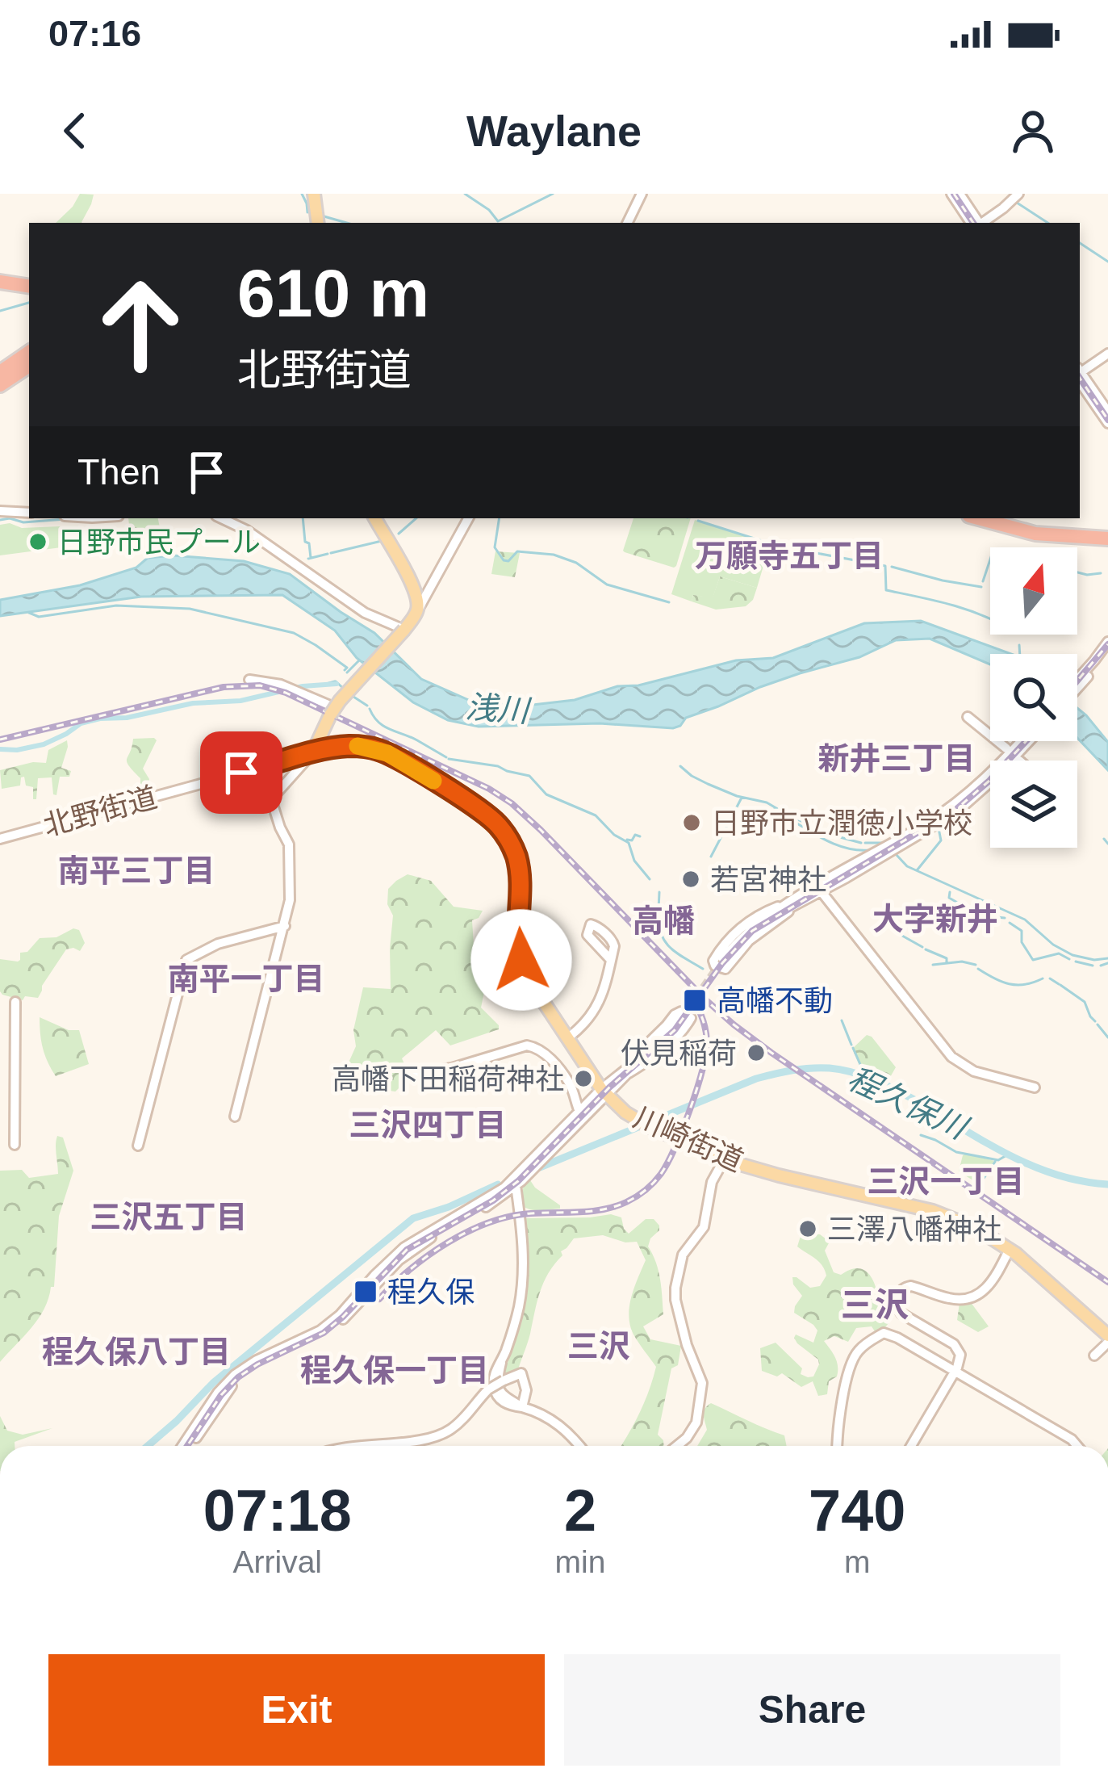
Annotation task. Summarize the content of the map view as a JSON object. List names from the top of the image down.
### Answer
{
  "streets": {
    "main road": ["川崎街道"],
    "street": ["北野街道"]
  },
  "crossings": [
    ["北野街道", "川崎街道"]
  ],
  "districts": [
    "万願寺五丁目",
    "新井三丁目",
    "南平三丁目",
    "大字新井",
    "高幡",
    "南平一丁目",
    "三沢四丁目",
    "三沢一丁目",
    "三沢五丁目",
    "三沢",
    "三沢",
    "程久保八丁目",
    "程久保一丁目"
  ],
  "water": ["浅川", "程久保川"],
  "places": {
    "other": [
      "日野市民プール",
      "日野市立潤徳小学校",
      "若宮神社",
      "伏見稲荷",
      "高幡下田稲荷神社",
      "三澤八幡神社"
    ],
    "transit": ["高幡不動", "程久保"]
  },
  "north": "top",
  "page": {
    "status": "07:16",
    "header": "Waylane",
    "turn": ["610 m", "北野街道"],
    "then": "Then",
    "eta": [
      "07:18",
      "Arrival",
      "2",
      "min",
      "740",
      "m"
    ],
    "buttons": ["Exit", "Share"]
  }
}
